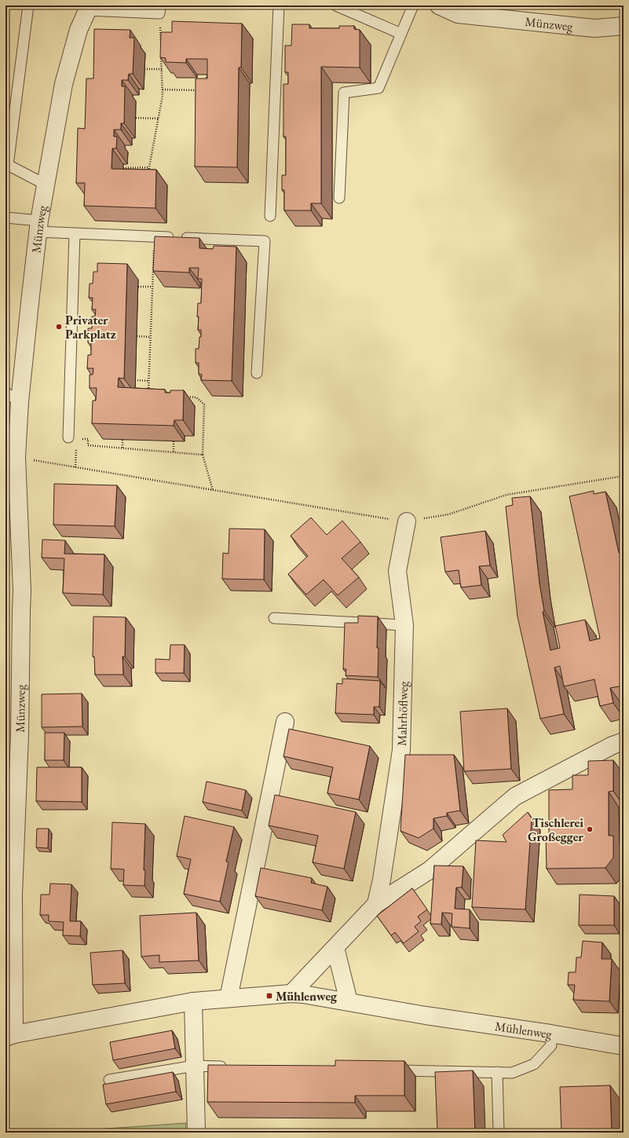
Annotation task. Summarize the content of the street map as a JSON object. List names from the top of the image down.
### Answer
{
  "streets": {
    "street": ["Münzweg", "Mahrhöflweg", "Mühlenweg"]
  },
  "crossings": [
    ["Münzweg", "Mühlenweg"]
  ],
  "places": {
    "other": ["Privater Parkplatz", "Tischlerei Großegger"],
    "transit": ["Mühlenweg"]
  }
}
